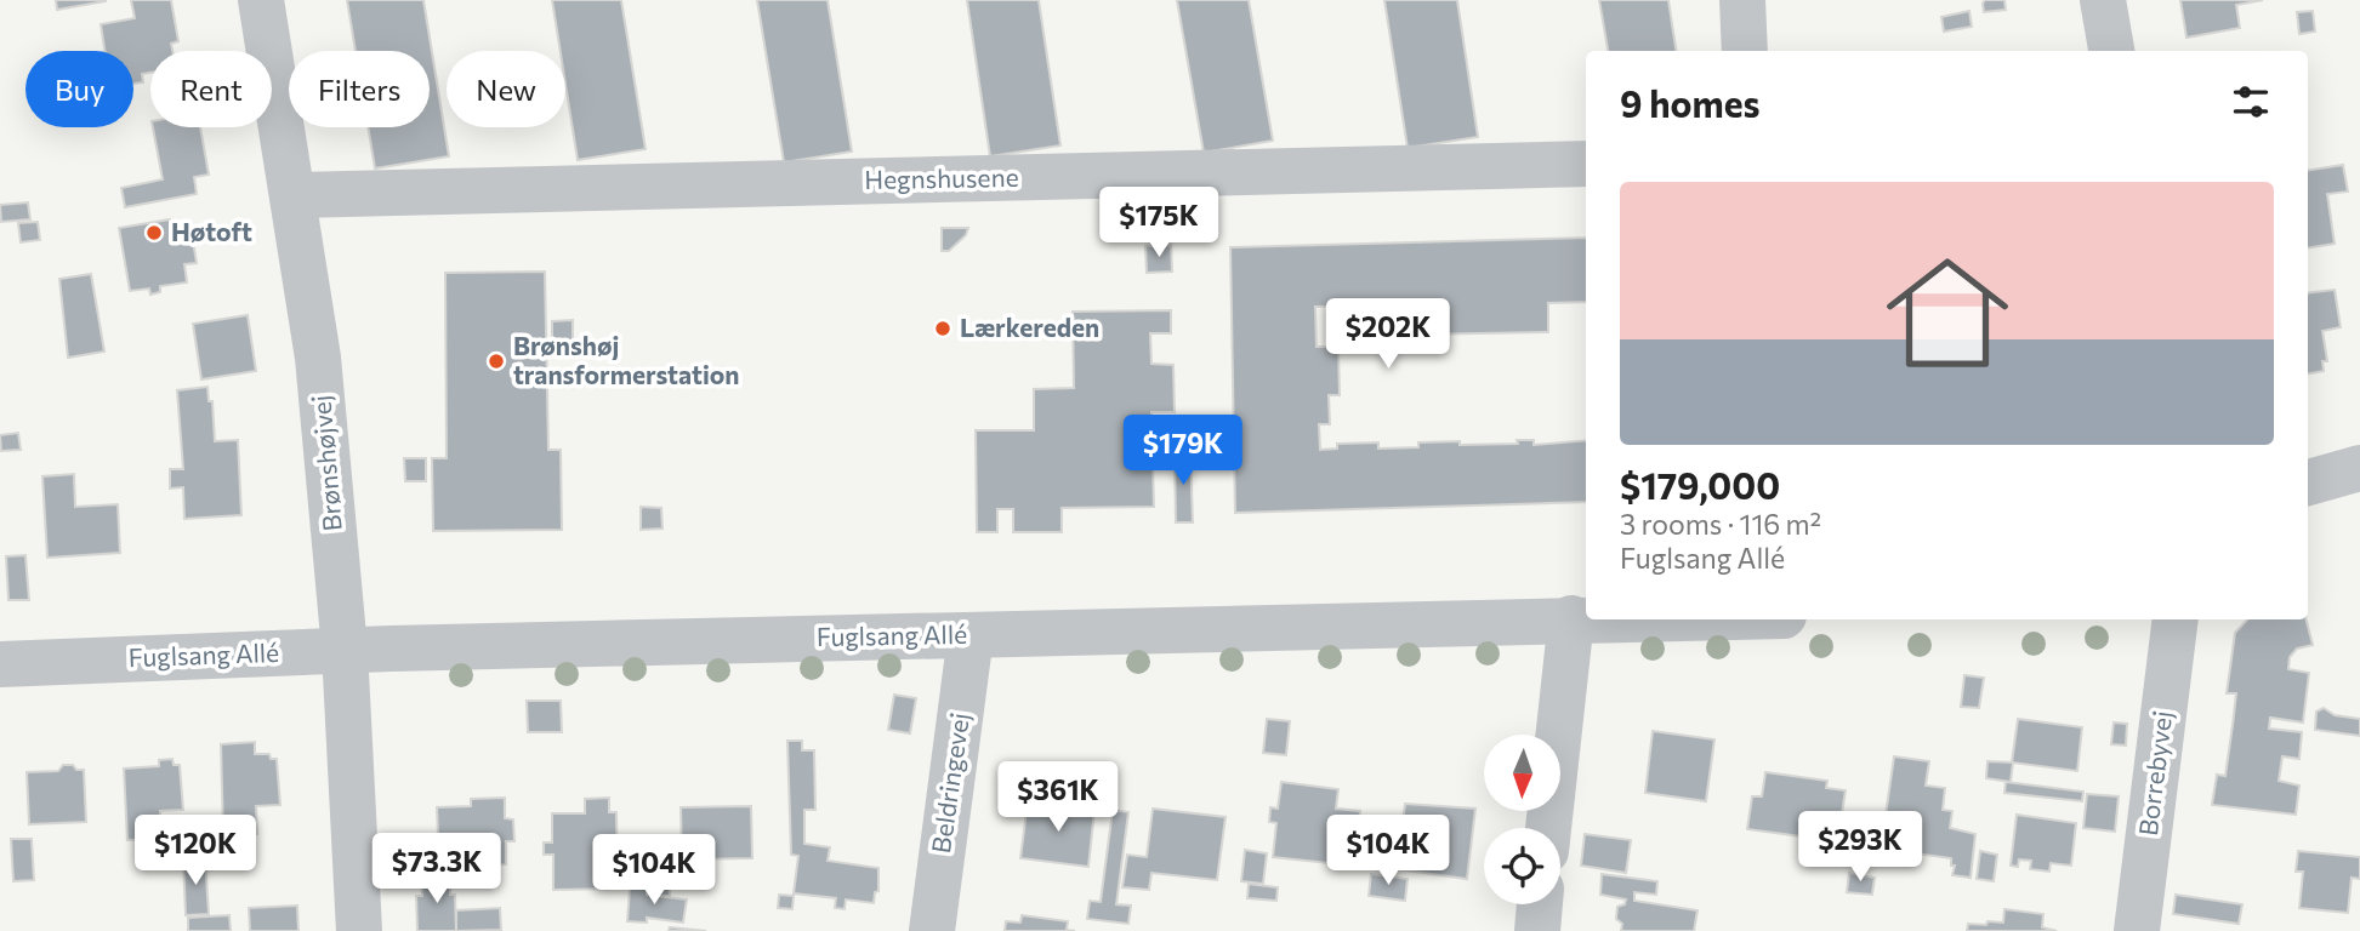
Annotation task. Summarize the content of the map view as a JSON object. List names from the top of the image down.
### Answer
{
  "streets": {
    "street": [
      "Hegnshusene",
      "Brønshøjvej",
      "Fuglsang Allé",
      "Borrebyvej",
      "Beldringevej"
    ]
  },
  "crossings": [
    ["Hegnshusene", "Brønshøjvej"],
    ["Brønshøjvej", "Fuglsang Allé"],
    ["Fuglsang Allé", "Beldringevej"]
  ],
  "places": ["Høtoft", "Lærkereden", "Brønshøj transformerstation"],
  "north": "bottom",
  "page": {
    "chip": [
      "Buy",
      "Rent",
      "Filters",
      "New"
    ],
    "heading": "9 homes",
    "list": [
      {
        "name": "$179,000",
        "note": "3 rooms · 116 m² · Fuglsang Allé"
      }
    ],
    "price": [
      "$175K",
      "$202K",
      "$179K",
      "$361K",
      "$293K",
      "$120K",
      "$104K",
      "$73.3K",
      "$104K"
    ]
  }
}
